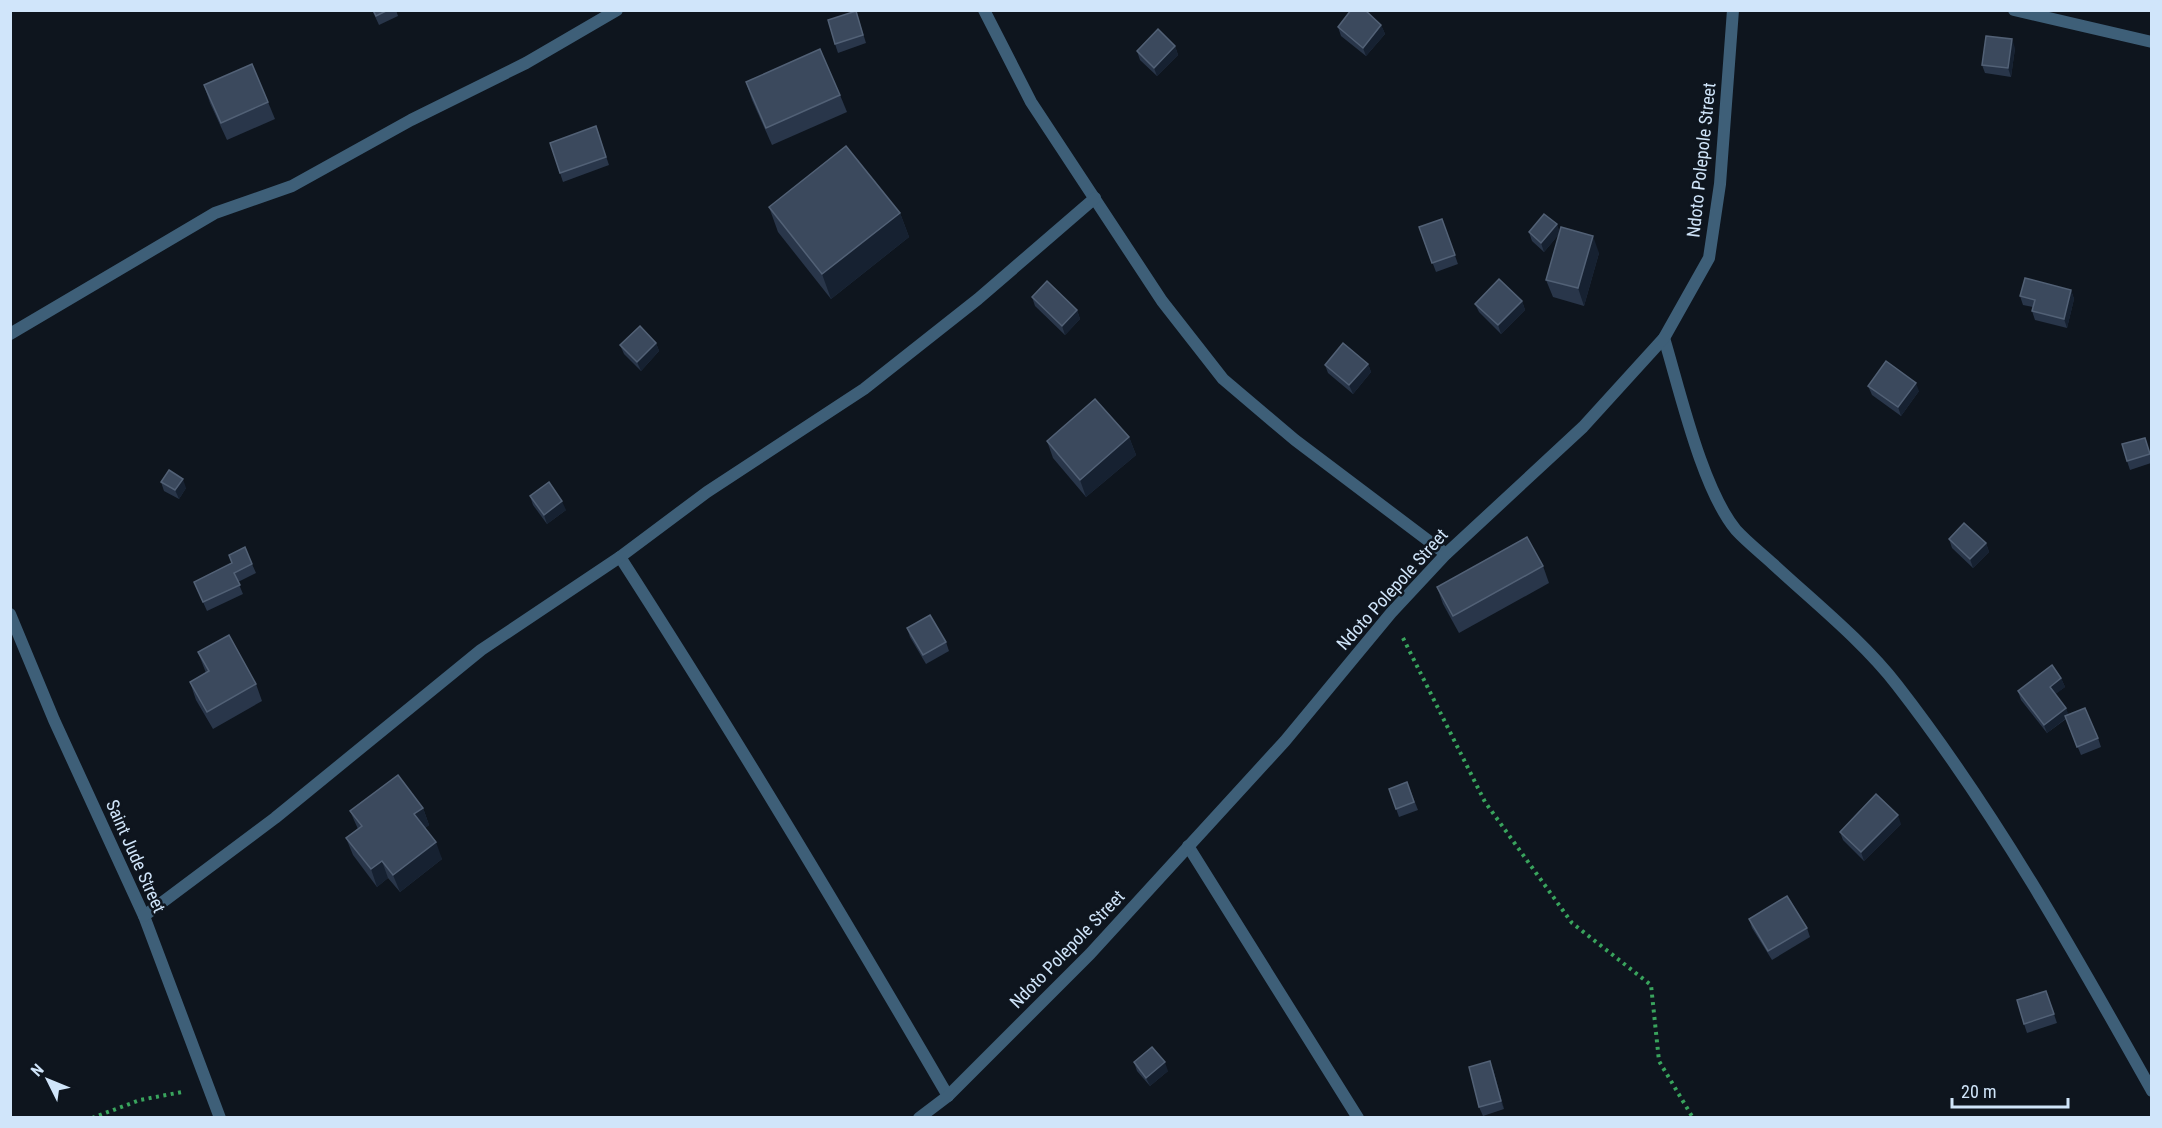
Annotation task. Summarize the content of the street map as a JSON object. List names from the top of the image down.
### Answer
{
  "streets": {
    "street": ["Ndoto Polepole Street", "Saint Jude Street"]
  },
  "scale_bar": "20 m",
  "north": "top left"
}
